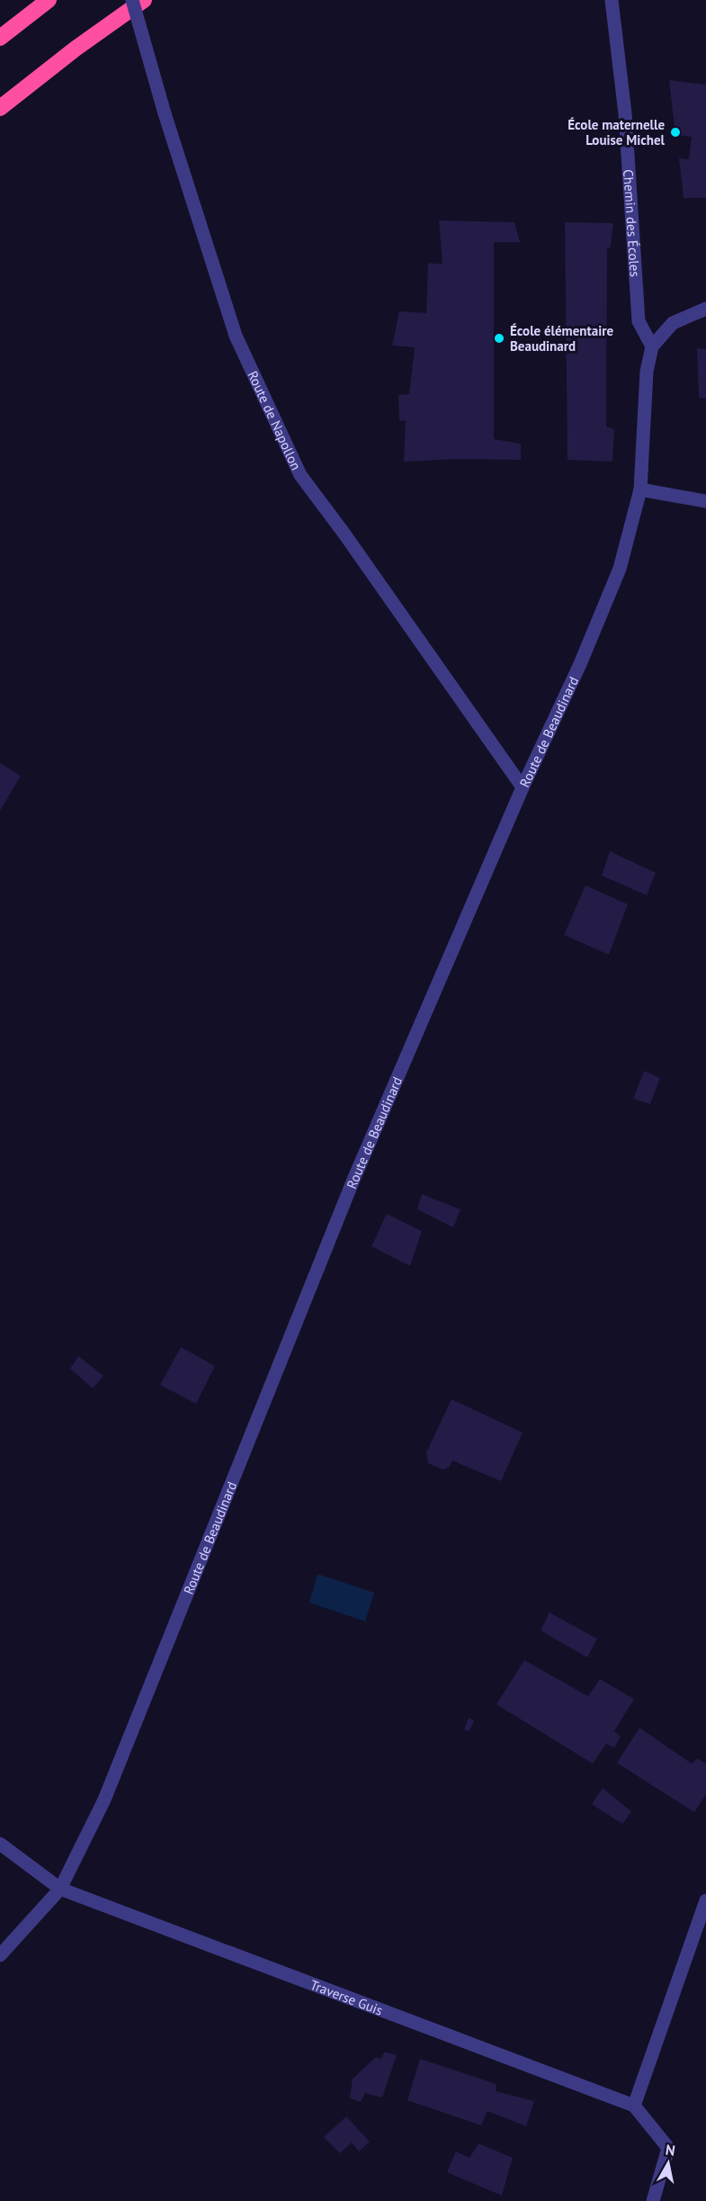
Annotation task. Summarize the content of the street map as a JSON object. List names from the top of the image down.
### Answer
{
  "streets": {
    "street": [
      "Chemin des Écoles",
      "Route de Napollon",
      "Route de Beaudinard",
      "Traverse Guis"
    ]
  },
  "crossings": [
    ["Chemin des Écoles", "Route de Beaudinard"],
    ["Route de Napollon", "Route de Beaudinard"],
    ["Route de Beaudinard", "Traverse Guis"]
  ],
  "places": ["École maternelle Louise Michel", "École élémentaire Beaudinard"],
  "north": "top"
}
